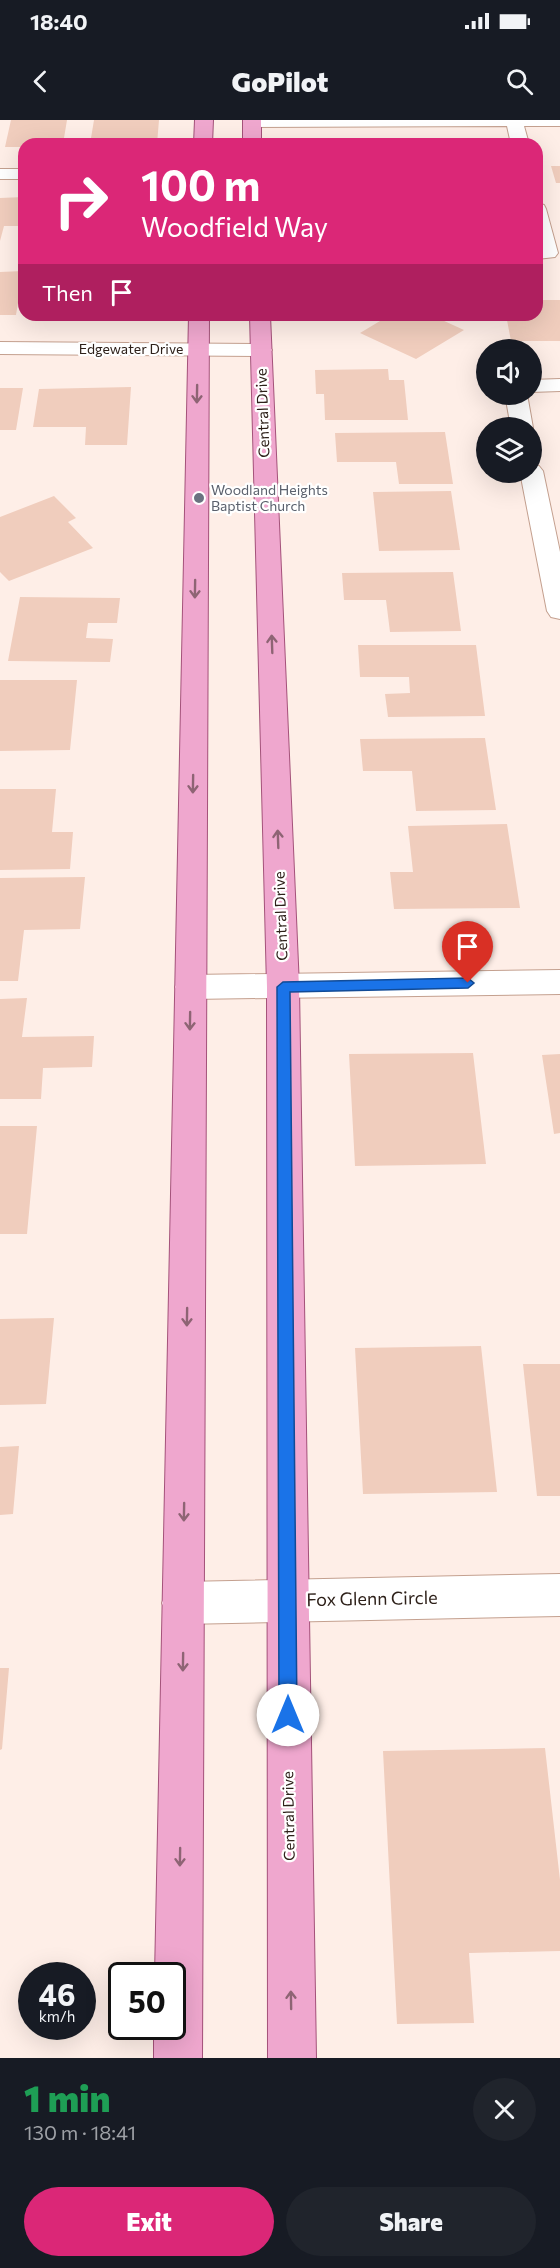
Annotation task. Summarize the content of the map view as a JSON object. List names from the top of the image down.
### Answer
{
  "streets": {
    "main road": ["Central Drive"],
    "street": ["Edgewater Drive", "Fox Glenn Circle"]
  },
  "crossings": [
    ["Edgewater Drive", "Central Drive"],
    ["Central Drive", "Fox Glenn Circle"]
  ],
  "places": ["Woodland Heights Baptist Church"],
  "page": {
    "status": "18:40",
    "header": "GoPilot",
    "turn": ["100 m", "Woodfield Way"],
    "then": "Then",
    "speed": "46 km/h",
    "limit": "50",
    "heading": ["1 min", "130 m · 18:41"],
    "buttons": ["Exit", "Share"]
  }
}
